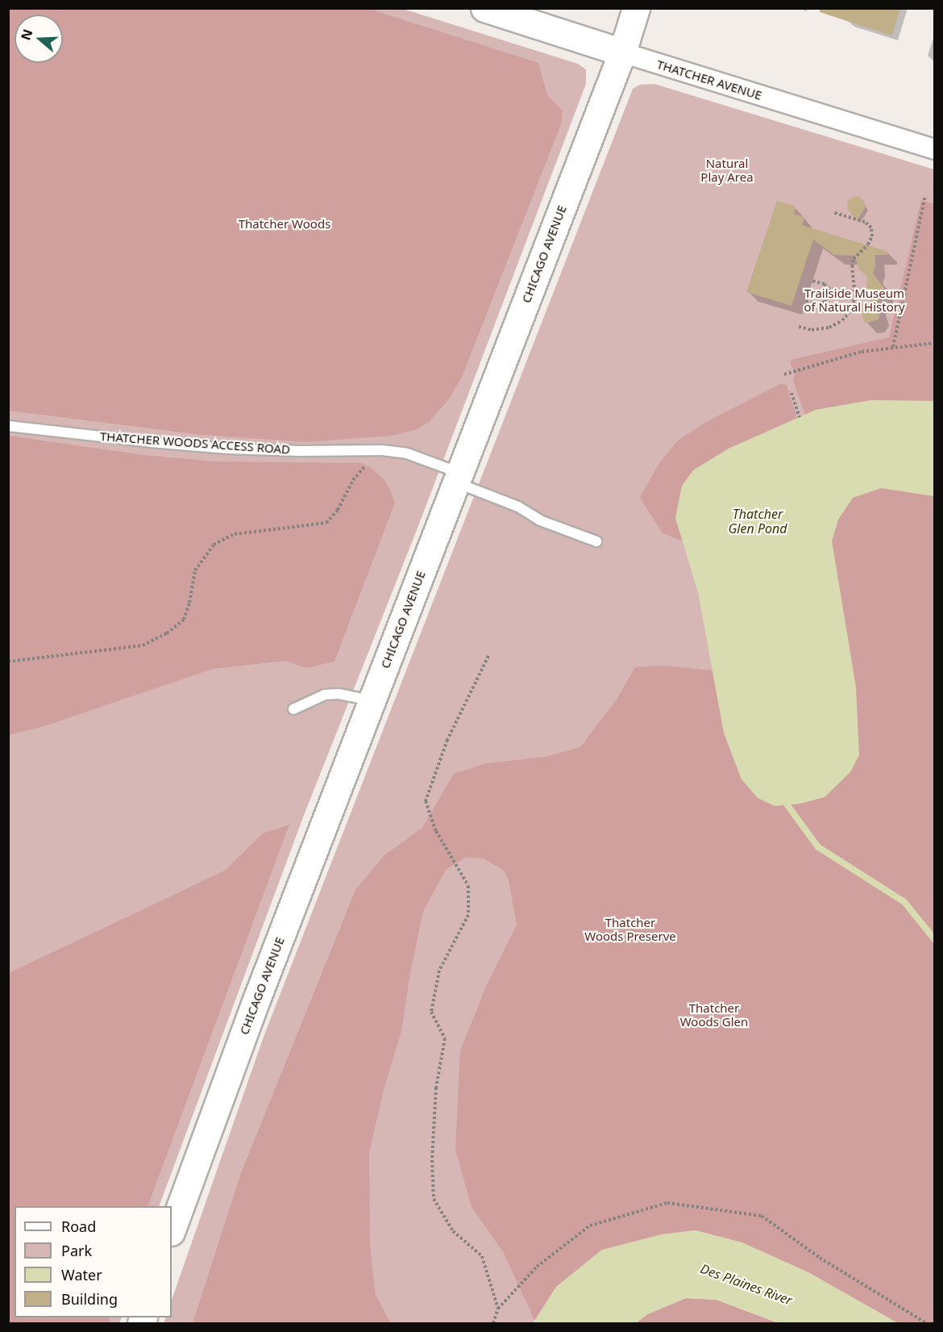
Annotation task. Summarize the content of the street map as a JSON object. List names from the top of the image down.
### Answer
{
  "streets": {
    "main road": ["THATCHER AVENUE", "CHICAGO AVENUE"],
    "lane": ["THATCHER WOODS ACCESS ROAD"]
  },
  "crossings": [
    ["THATCHER AVENUE", "CHICAGO AVENUE"],
    ["CHICAGO AVENUE", "THATCHER WOODS ACCESS ROAD"]
  ],
  "water": ["Thatcher Glen Pond", "Des Plaines River"],
  "parks": [
    "Natural Play Area",
    "Thatcher Woods",
    "Trailside Museum of Natural History",
    "Thatcher Woods Preserve",
    "Thatcher Woods Glen"
  ],
  "legend": [
    "Road",
    "Park",
    "Water",
    "Building"
  ],
  "north": "left"
}
